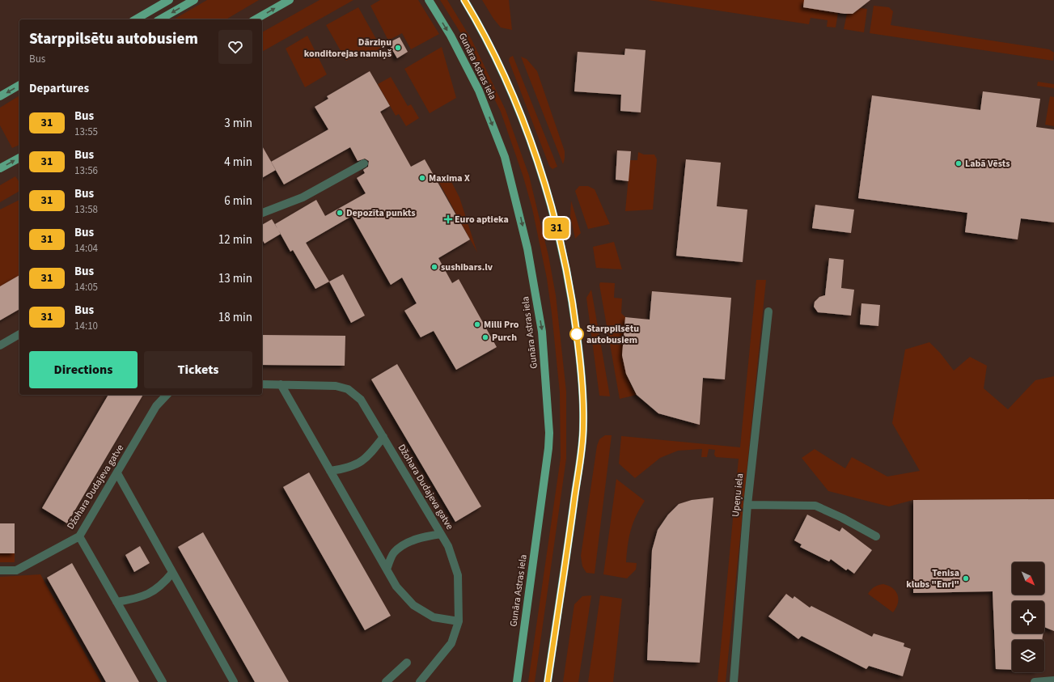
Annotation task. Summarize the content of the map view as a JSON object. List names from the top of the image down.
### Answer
{
  "streets": {
    "main road": ["Gunāra Astras iela"],
    "street": ["Džohara Dudajeva gatve", "Upeņu iela"]
  },
  "places": {
    "other": [
      "Dārziņu konditorejas namiņš",
      "Labā Vēsts",
      "Maxima X",
      "Depozīta punkts",
      "sushibars.lv",
      "Milli Pro",
      "Starppilsētu autobusiem",
      "Purch",
      "Tenisa klubs \"Enri\""
    ],
    "health": ["Euro aptieka"]
  },
  "lines": ["bus line 31"],
  "north": "bottom right",
  "page": {
    "on_map": "31",
    "heading": [
      ["Starppilsētu autobusiem", "Bus"],
      "Departures"
    ],
    "list": [
      {
        "mark": "31",
        "name": "Bus",
        "note": "13:55",
        "value": "3 min"
      },
      {
        "mark": "31",
        "name": "Bus",
        "note": "13:56",
        "value": "4 min"
      },
      {
        "mark": "31",
        "name": "Bus",
        "note": "13:58",
        "value": "6 min"
      },
      {
        "mark": "31",
        "name": "Bus",
        "note": "14:04",
        "value": "12 min"
      },
      {
        "mark": "31",
        "name": "Bus",
        "note": "14:05",
        "value": "13 min"
      },
      {
        "mark": "31",
        "name": "Bus",
        "note": "14:10",
        "value": "18 min"
      }
    ],
    "buttons": ["Directions", "Tickets"]
  }
}
